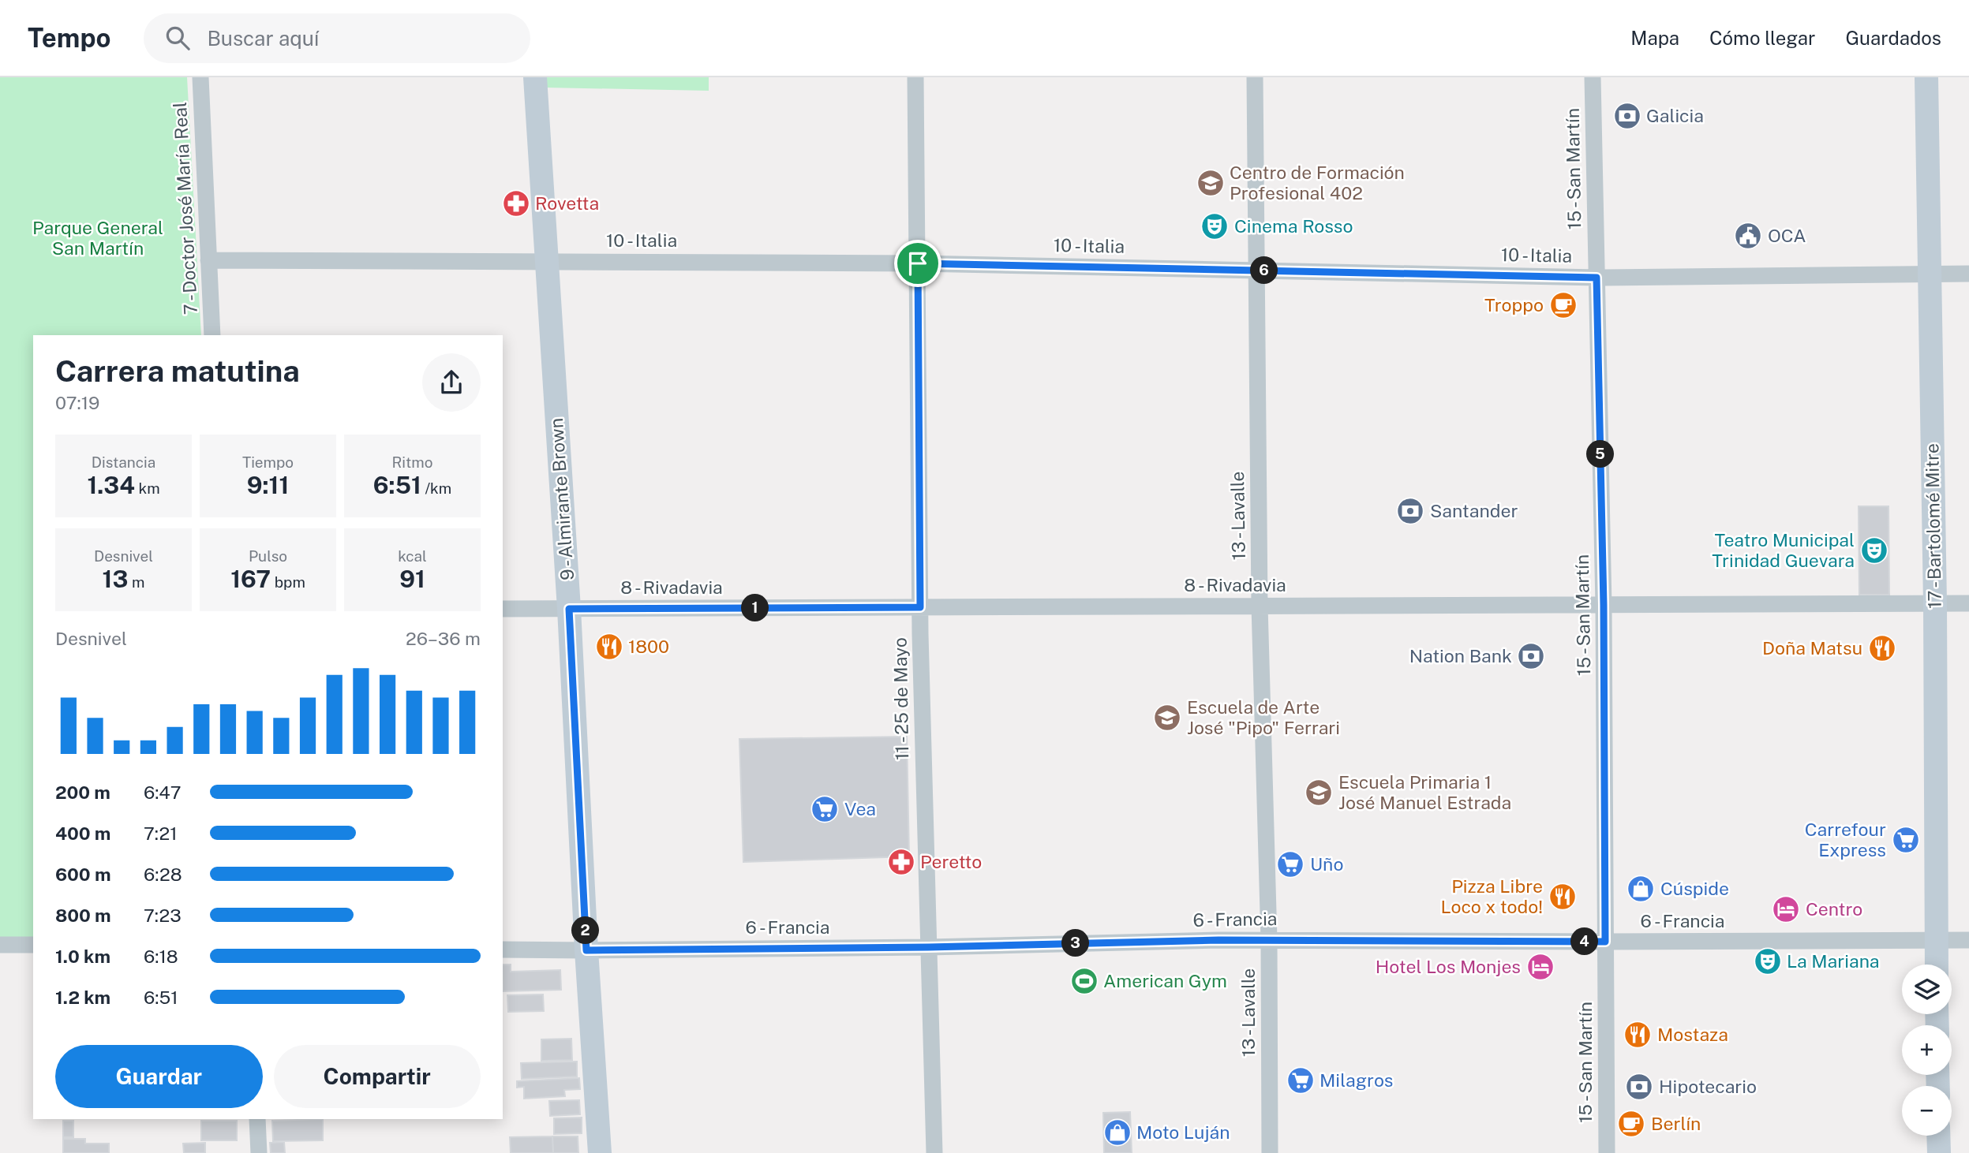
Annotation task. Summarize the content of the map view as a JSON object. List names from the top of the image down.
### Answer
{
  "streets": {
    "street": [
      "15 - San Martín",
      "7 - Doctor José María Real",
      "10 - Italia",
      "9 - Almirante Brown",
      "13 - Lavalle",
      "17 - Bartolomé Mitre",
      "8 - Rivadavia",
      "11 - 25 de Mayo",
      "6 - Francia"
    ]
  },
  "crossings": [
    ["15 - San Martín", "10 - Italia"],
    ["15 - San Martín", "8 - Rivadavia"],
    ["15 - San Martín", "6 - Francia"],
    ["7 - Doctor José María Real", "10 - Italia"],
    ["10 - Italia", "9 - Almirante Brown"],
    ["10 - Italia", "13 - Lavalle"],
    ["10 - Italia", "17 - Bartolomé Mitre"],
    ["10 - Italia", "11 - 25 de Mayo"],
    ["9 - Almirante Brown", "8 - Rivadavia"],
    ["9 - Almirante Brown", "6 - Francia"],
    ["13 - Lavalle", "8 - Rivadavia"],
    ["13 - Lavalle", "6 - Francia"],
    ["17 - Bartolomé Mitre", "8 - Rivadavia"],
    ["17 - Bartolomé Mitre", "6 - Francia"],
    ["8 - Rivadavia", "11 - 25 de Mayo"],
    ["11 - 25 de Mayo", "6 - Francia"]
  ],
  "parks": ["Parque General San Martín"],
  "places": {
    "bank": [
      "Galicia",
      "Santander",
      "Nation Bank",
      "Hipotecario"
    ],
    "school or university": ["Centro de Formación Profesional 402", "Escuela de Arte José \"Pipo\" Ferrari", "Escuela Primaria 1 José Manuel Estrada"],
    "pharmacy": ["Rovetta", "Peretto"],
    "theatre": ["Cinema Rosso", "Teatro Municipal Trinidad Guevara", "La Mariana"],
    "public building": ["OCA"],
    "cafe": ["Troppo", "Berlín"],
    "restaurant": [
      "1800",
      "Doña Matsu",
      "Pizza Libre Loco x todo!",
      "Mostaza"
    ],
    "supermarket": [
      "Vea",
      "Carrefour Express",
      "Uño",
      "Milagros"
    ],
    "shop": ["Cúspide", "Moto Luján"],
    "hotel": ["Centro", "Hotel Los Monjes"],
    "sports": ["American Gym"]
  },
  "page": {
    "header": "Tempo",
    "search": "Buscar aquí",
    "nav": ["Mapa", "Cómo llegar", "Guardados"],
    "pins": [
      "6",
      "5",
      "1",
      "2",
      "4",
      "3"
    ],
    "heading": ["Carrera matutina", "07:19"],
    "stats": [
      ["Distancia", "1.34 km"],
      ["Tiempo", "9:11"],
      ["Ritmo", "6:51 /km"],
      ["Desnivel", "13 m"],
      ["Pulso", "167 bpm"],
      ["kcal", "91"]
    ],
    "chart": ["Desnivel", "26–36 m"],
    "list": [
      {
        "name": "200 m",
        "note": "6:47"
      },
      {
        "name": "400 m",
        "note": "7:21"
      },
      {
        "name": "600 m",
        "note": "6:28"
      },
      {
        "name": "800 m",
        "note": "7:23"
      },
      {
        "name": "1.0 km",
        "note": "6:18"
      },
      {
        "name": "1.2 km",
        "note": "6:51"
      }
    ],
    "map_buttons": ["+", "−"],
    "buttons": ["Guardar", "Compartir"]
  }
}
